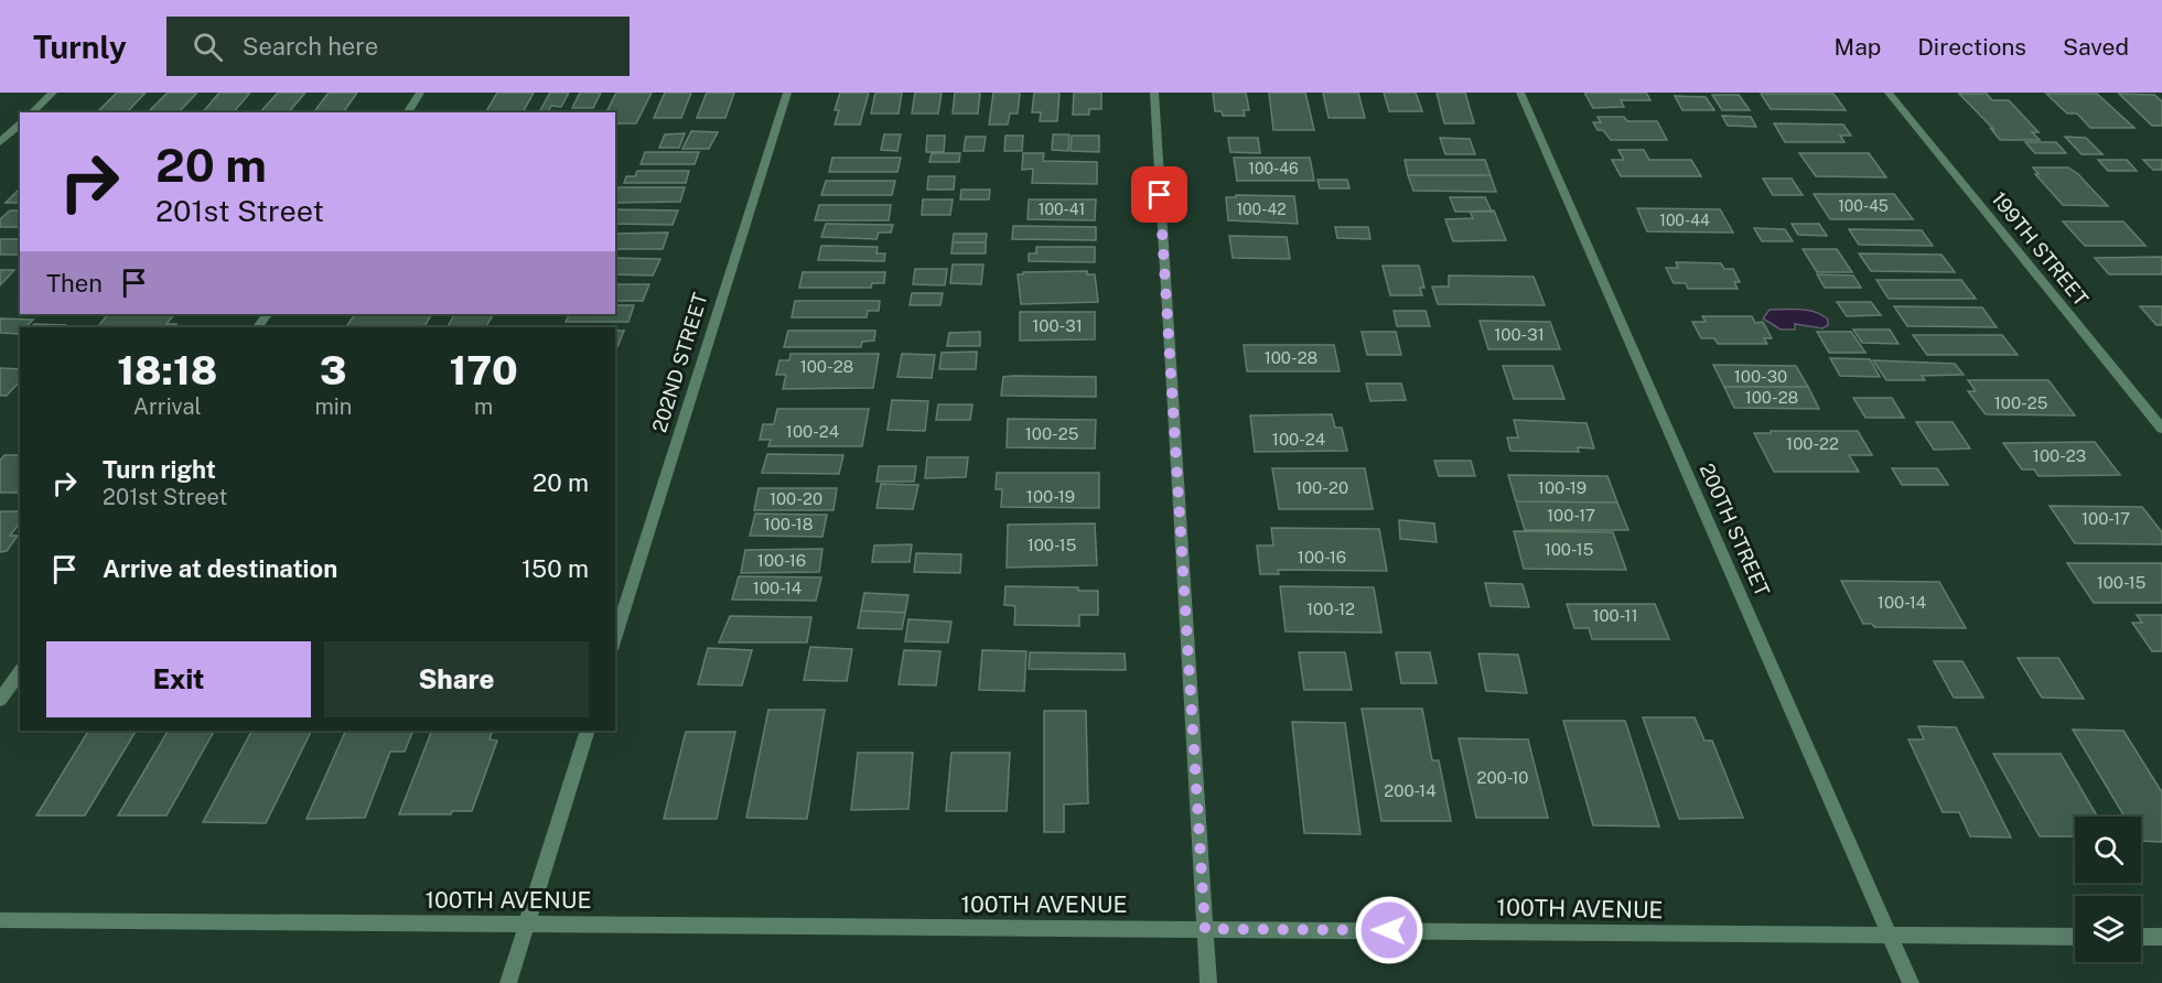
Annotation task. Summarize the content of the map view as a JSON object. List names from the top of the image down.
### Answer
{
  "streets": {
    "street": [
      "199TH STREET",
      "202ND STREET",
      "200TH STREET",
      "100TH AVENUE"
    ]
  },
  "crossings": [
    ["200TH STREET", "100TH AVENUE"]
  ],
  "house_numbers": [
    "100-46",
    "100-45",
    "100-41",
    "100-42",
    "100-44",
    "100-31",
    "100-31",
    "100-28",
    "100-28",
    "100-30",
    "100-28",
    "100-25",
    "100-24",
    "100-25",
    "100-24",
    "100-22",
    "100-23",
    "100-20",
    "100-19",
    "100-19",
    "100-20",
    "100-17",
    "100-17",
    "100-18",
    "100-15",
    "100-15",
    "100-16",
    "100-16",
    "100-15",
    "100-14",
    "100-14",
    "100-12",
    "100-11",
    "200-10",
    "200-14"
  ],
  "page": {
    "header": "Turnly",
    "search": "Search here",
    "nav": ["Map", "Directions", "Saved"],
    "turn": ["20 m", "201st Street"],
    "then": "Then",
    "eta": [
      "18:18",
      "Arrival",
      "3",
      "min",
      "170",
      "m"
    ],
    "list": [
      {
        "name": "Turn right",
        "note": "201st Street",
        "value": "20 m"
      },
      {
        "name": "Arrive at destination",
        "value": "150 m"
      }
    ],
    "buttons": ["Exit", "Share"]
  }
}
